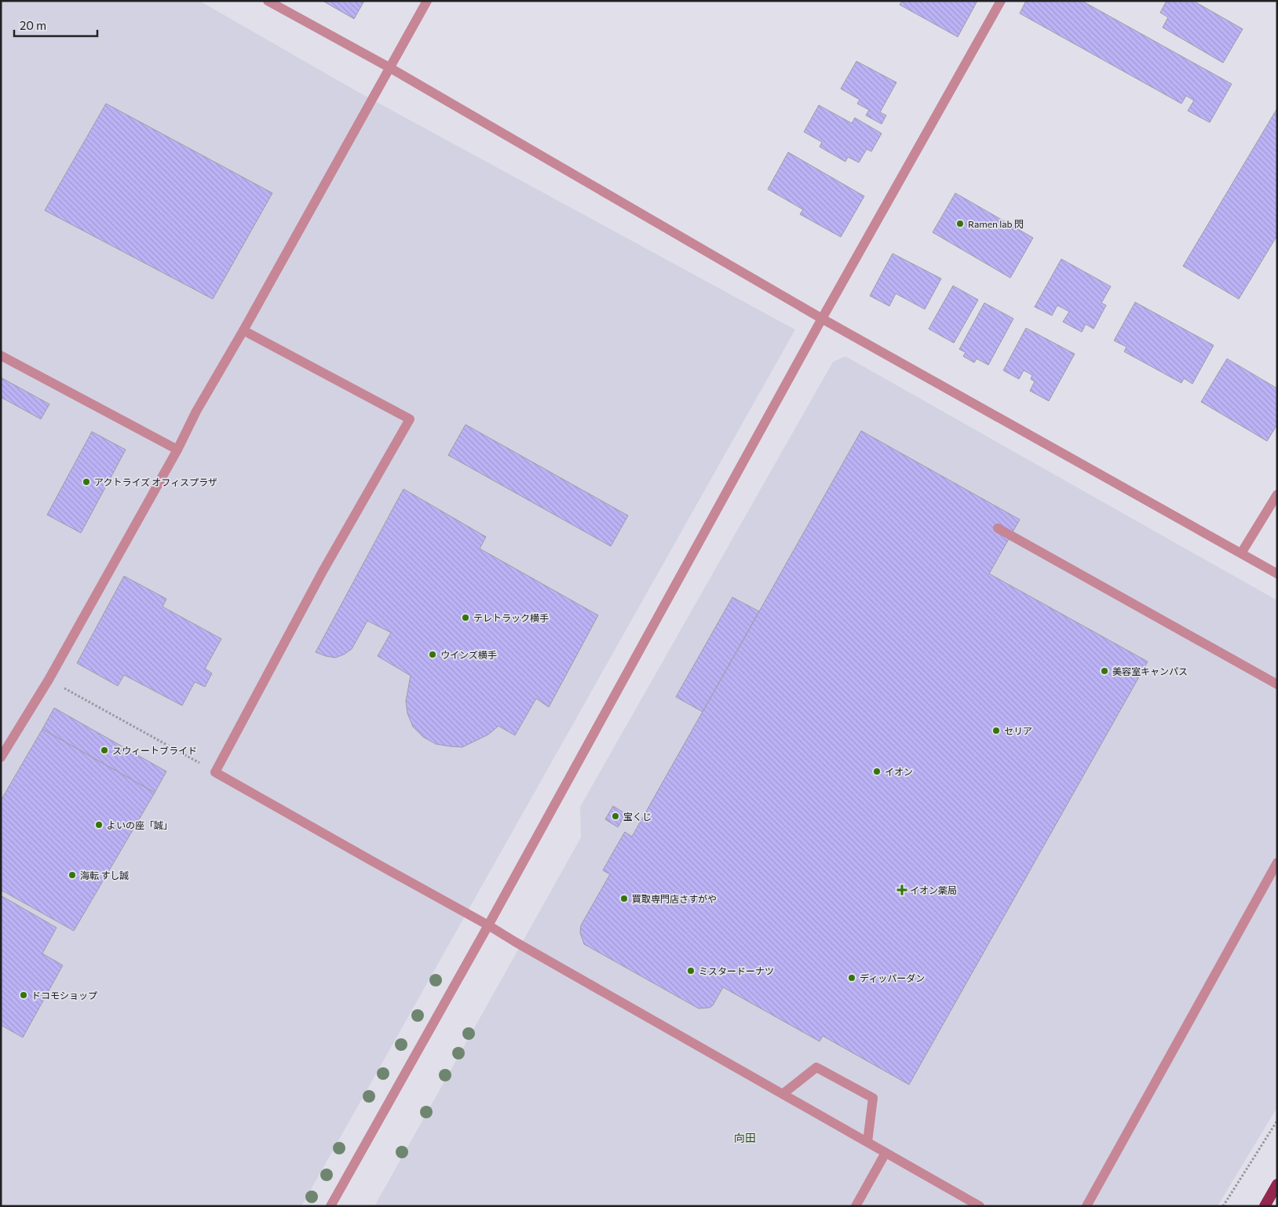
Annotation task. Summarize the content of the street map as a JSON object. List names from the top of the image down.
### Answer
{
  "districts": ["向田"],
  "places": {
    "other": [
      "Ramen lab 閃",
      "アクトライズ オフィスプラザ",
      "テレトラック横手",
      "ウインズ横手",
      "美容室キャンパス",
      "セリア",
      "スウィートブライド",
      "イオン",
      "宝くじ",
      "よいの座「誠」",
      "海転 すし誠",
      "買取専門店さすがや",
      "ミスタードーナツ",
      "ディッパーダン",
      "ドコモショップ"
    ],
    "health": ["イオン薬局"]
  },
  "scale_bar": "20 m"
}
